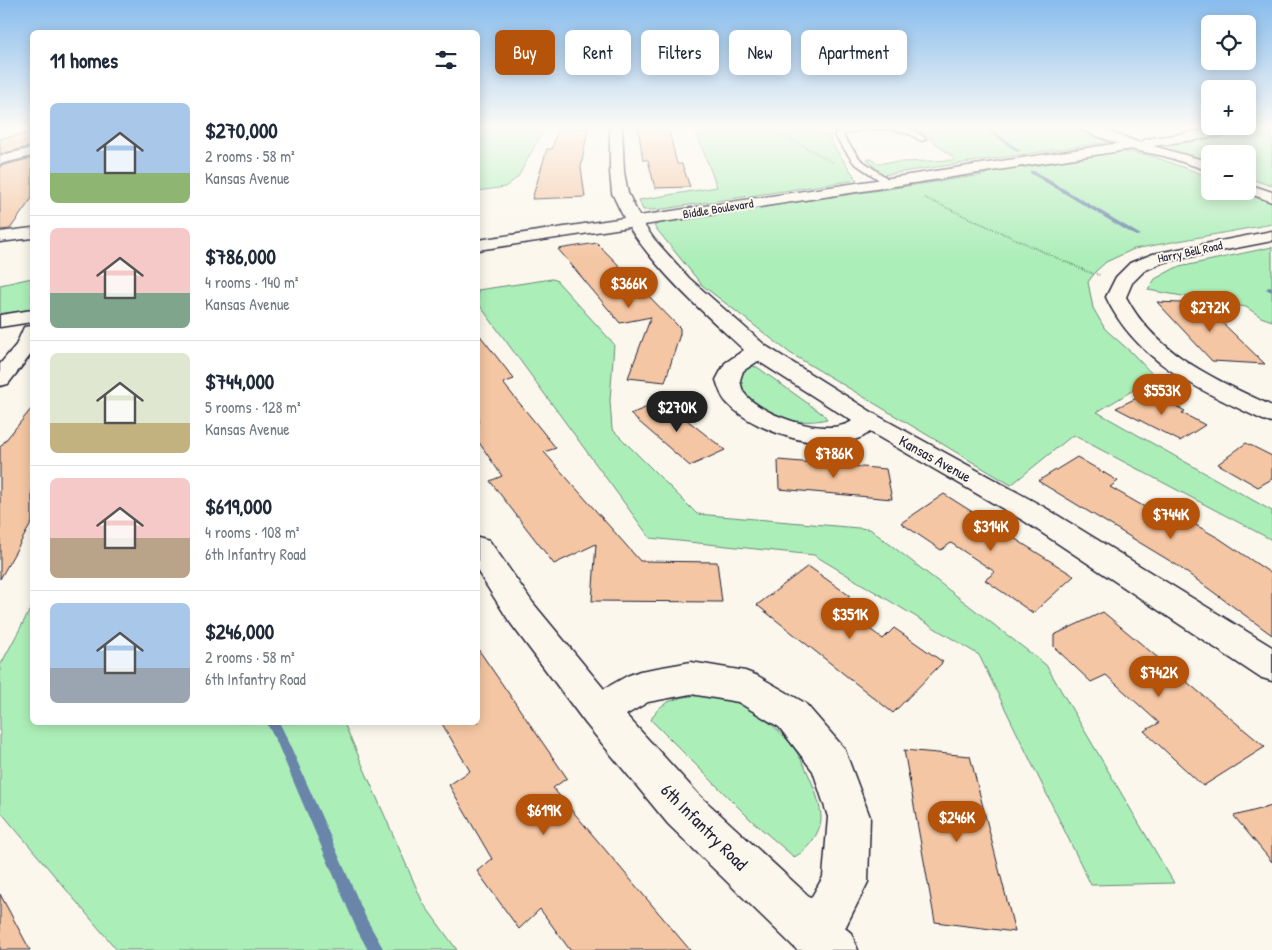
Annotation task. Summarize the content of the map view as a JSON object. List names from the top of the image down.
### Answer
{
  "streets": {
    "street": [
      "Biddle Boulevard",
      "Harry Bell Road",
      "Kansas Avenue",
      "6th Infantry Road"
    ]
  },
  "crossings": [
    ["Biddle Boulevard", "Kansas Avenue"]
  ],
  "page": {
    "map_buttons": ["+", "−"],
    "chip": [
      "Buy",
      "Rent",
      "Filters",
      "New",
      "Apartment"
    ],
    "heading": "11 homes",
    "list": [
      {
        "name": "$270,000",
        "note": "2 rooms · 58 m² · Kansas Avenue"
      },
      {
        "name": "$786,000",
        "note": "4 rooms · 140 m² · Kansas Avenue"
      },
      {
        "name": "$744,000",
        "note": "5 rooms · 128 m² · Kansas Avenue"
      },
      {
        "name": "$619,000",
        "note": "4 rooms · 108 m² · 6th Infantry Road"
      },
      {
        "name": "$246,000",
        "note": "2 rooms · 58 m² · 6th Infantry Road"
      }
    ],
    "price": [
      "$366K",
      "$272K",
      "$553K",
      "$270K",
      "$786K",
      "$744K",
      "$314K",
      "$351K",
      "$742K",
      "$619K",
      "$246K"
    ]
  }
}
